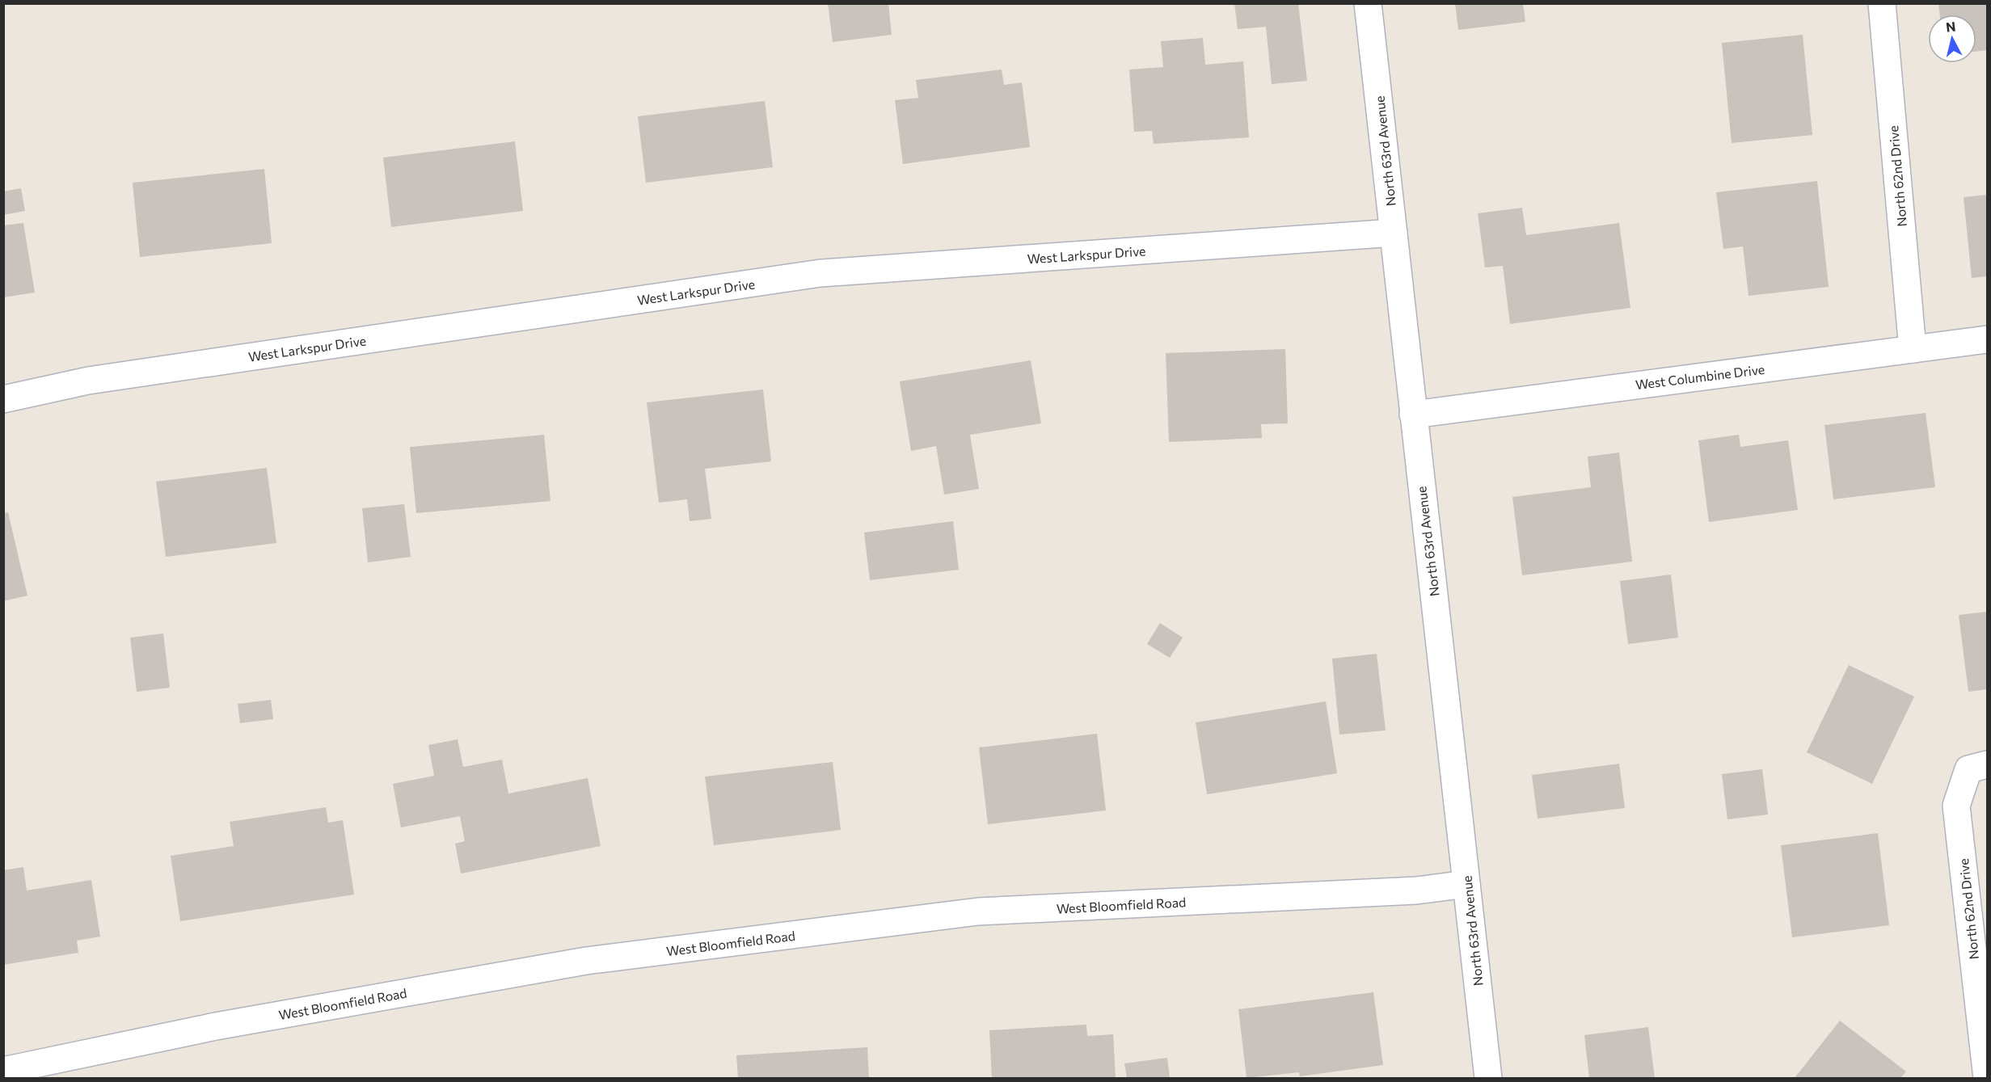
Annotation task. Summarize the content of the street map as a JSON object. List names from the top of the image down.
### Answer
{
  "streets": {
    "street": [
      "North 63rd Avenue",
      "North 62nd Drive",
      "West Larkspur Drive",
      "West Columbine Drive",
      "West Bloomfield Road"
    ]
  },
  "crossings": [
    ["North 63rd Avenue", "West Larkspur Drive"],
    ["North 63rd Avenue", "West Columbine Drive"],
    ["North 63rd Avenue", "West Bloomfield Road"],
    ["North 62nd Drive", "West Columbine Drive"]
  ],
  "north": "top"
}
